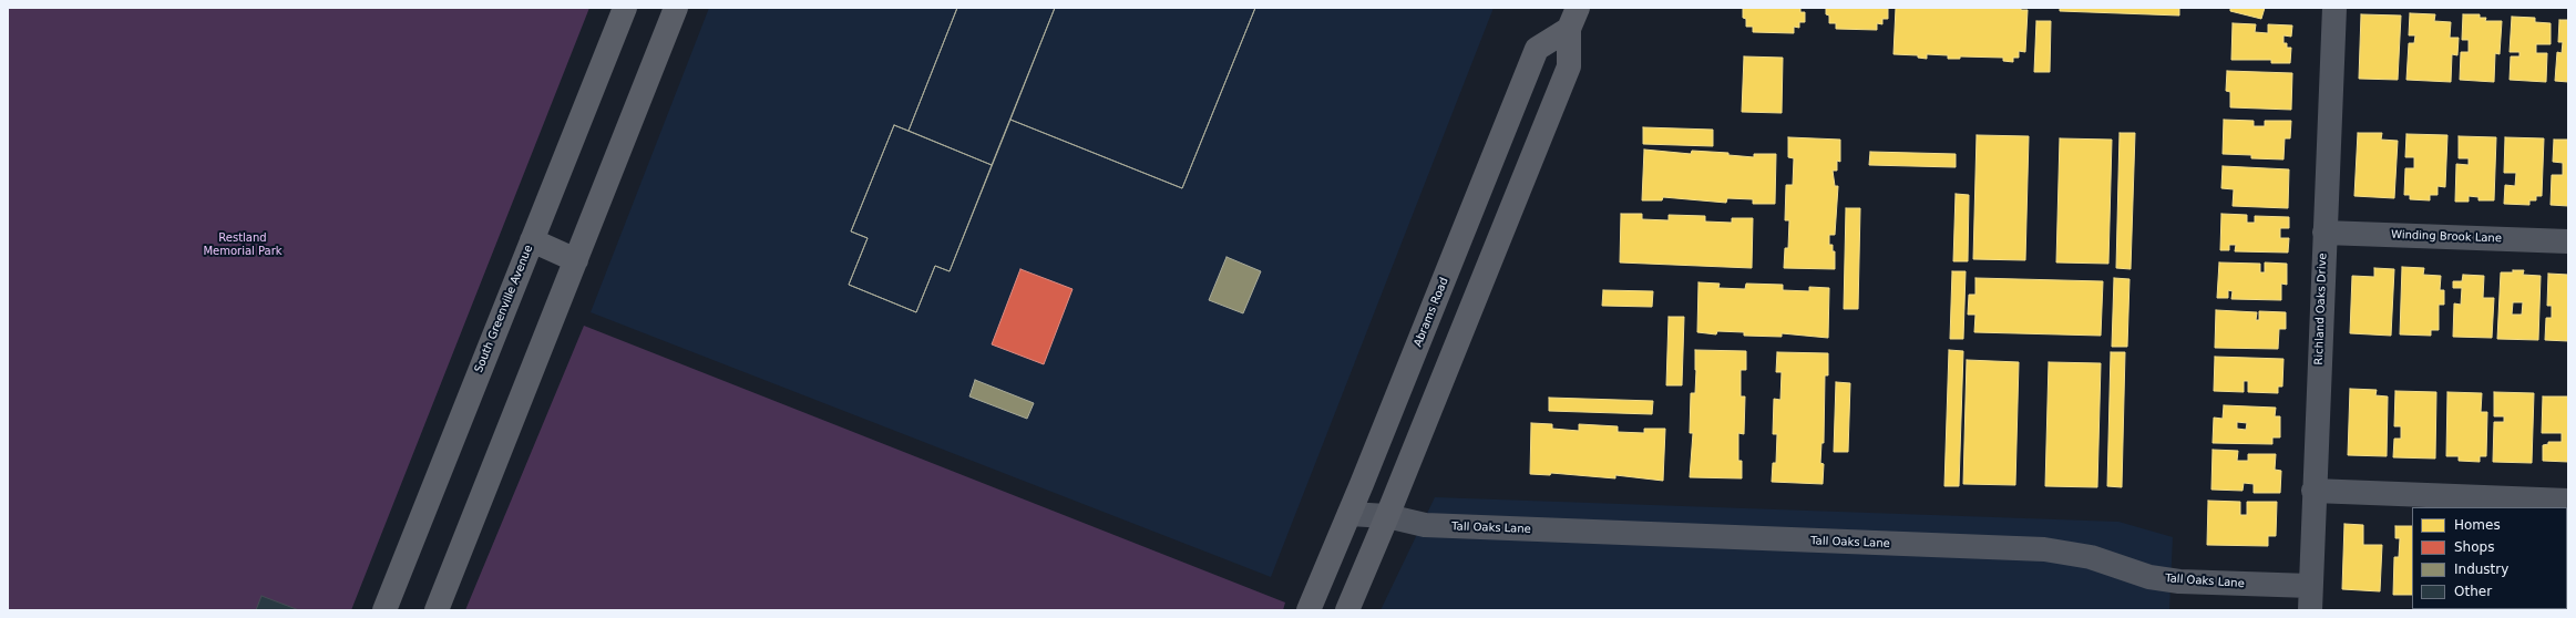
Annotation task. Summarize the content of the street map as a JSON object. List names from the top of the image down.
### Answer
{
  "streets": {
    "main road": ["South Greenville Avenue", "Abrams Road"],
    "street": ["Winding Brook Lane", "Richland Oaks Drive", "Tall Oaks Lane"]
  },
  "crossings": [
    ["Winding Brook Lane", "Richland Oaks Drive"],
    ["Richland Oaks Drive", "Tall Oaks Lane"],
    ["Abrams Road", "Tall Oaks Lane"]
  ],
  "parks": ["Restland Memorial Park"],
  "legend": [
    "Homes",
    "Shops",
    "Industry",
    "Other"
  ]
}
